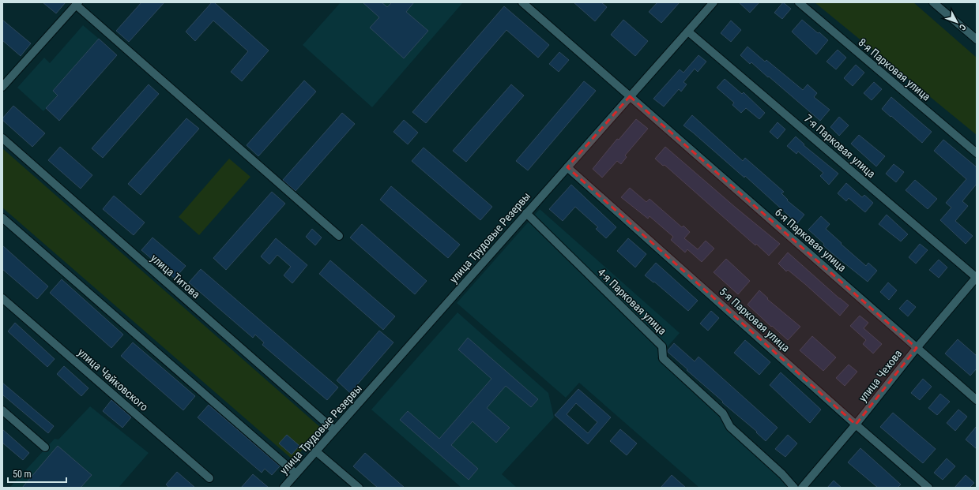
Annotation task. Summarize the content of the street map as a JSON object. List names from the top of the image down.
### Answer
{
  "streets": {
    "street": [
      "8-я Парковая улица",
      "7-я Парковая улица",
      "улица Трудовые Резервы",
      "6-я Парковая улица",
      "улица Титова",
      "4-я Парковая улица",
      "5-я Парковая улица",
      "улица Чехова",
      "улица Чайковского"
    ]
  },
  "crossings": [
    ["7-я Парковая улица", "улица Трудовые Резервы"],
    ["7-я Парковая улица", "улица Чехова"],
    ["улица Трудовые Резервы", "6-я Парковая улица"],
    ["улица Трудовые Резервы", "улица Титова"],
    ["улица Трудовые Резервы", "4-я Парковая улица"],
    ["улица Трудовые Резервы", "5-я Парковая улица"],
    ["6-я Парковая улица", "улица Чехова"],
    ["5-я Парковая улица", "улица Чехова"]
  ],
  "scale_bar": "50 m",
  "north": "bottom right"
}
